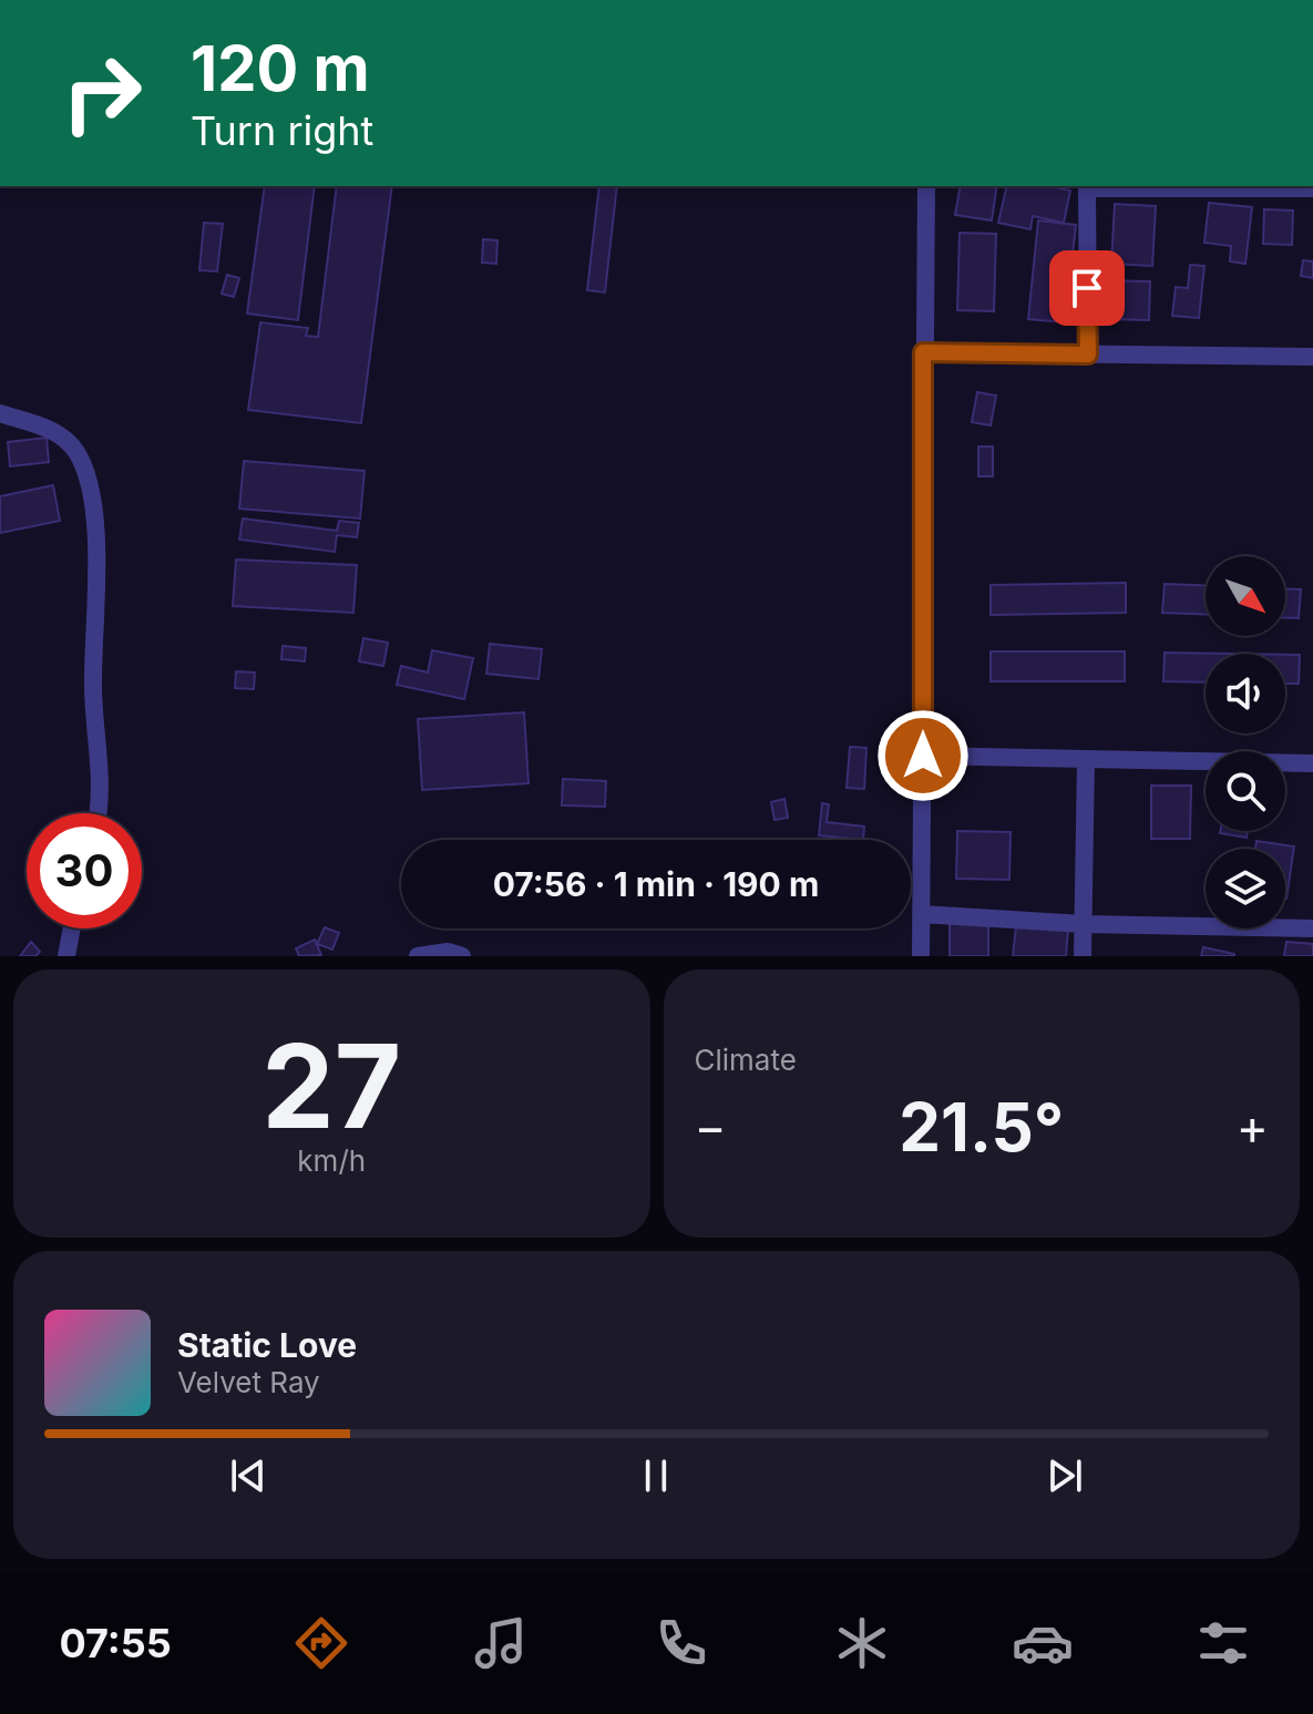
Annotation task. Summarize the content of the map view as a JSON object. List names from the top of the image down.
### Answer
{
  "north": "bottom right",
  "page": {
    "turn": ["120 m", "Turn right"],
    "limit": "30",
    "trip": "07:56 · 1 min · 190 m",
    "tile": [
      ["27", "km/h"],
      "Climate"
    ],
    "heat": ["−", "21.5°", "+"],
    "song": ["Static Love", "Velvet Ray"],
    "tabs": "07:55"
  }
}
